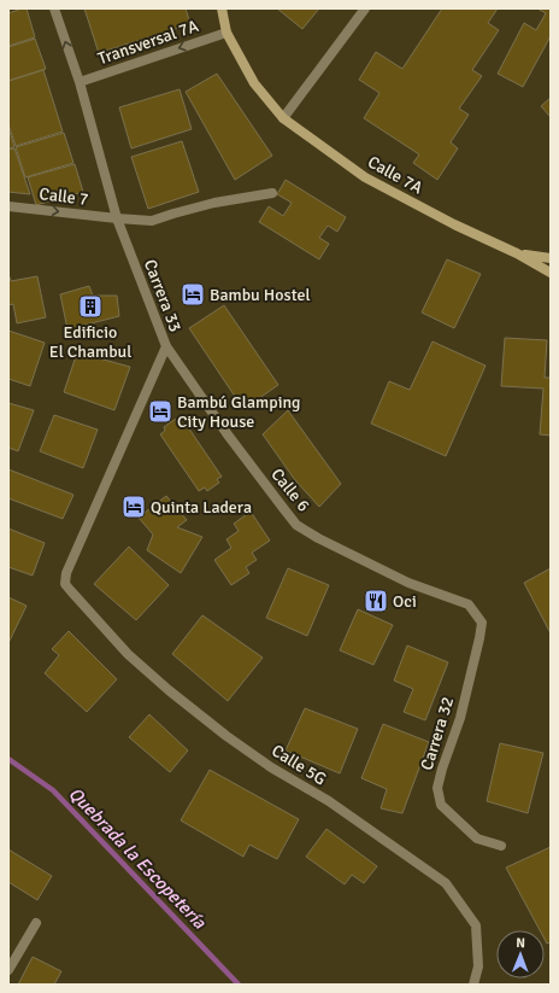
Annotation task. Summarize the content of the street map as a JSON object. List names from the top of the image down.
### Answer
{
  "streets": {
    "main road": ["Calle 7A"],
    "street": [
      "Transversal 7A",
      "Calle 7",
      "Carrera 33",
      "Calle 6",
      "Carrera 32",
      "Calle 5G"
    ]
  },
  "crossings": [
    ["Transversal 7A", "Calle 7A"],
    ["Transversal 7A", "Carrera 33"],
    ["Calle 7", "Carrera 33"],
    ["Carrera 33", "Calle 6"],
    ["Carrera 33", "Calle 5G"],
    ["Calle 6", "Carrera 32"]
  ],
  "one_way": ["Transversal 7A", "Calle 7"],
  "water": ["Quebrada la Escopetería"],
  "places": {
    "hotel": ["Bambu Hostel", "Bambú Glamping City House", "Quinta Ladera"],
    "building": ["Edificio El Chambul"],
    "restaurant": ["Oci"]
  },
  "north": "top"
}
